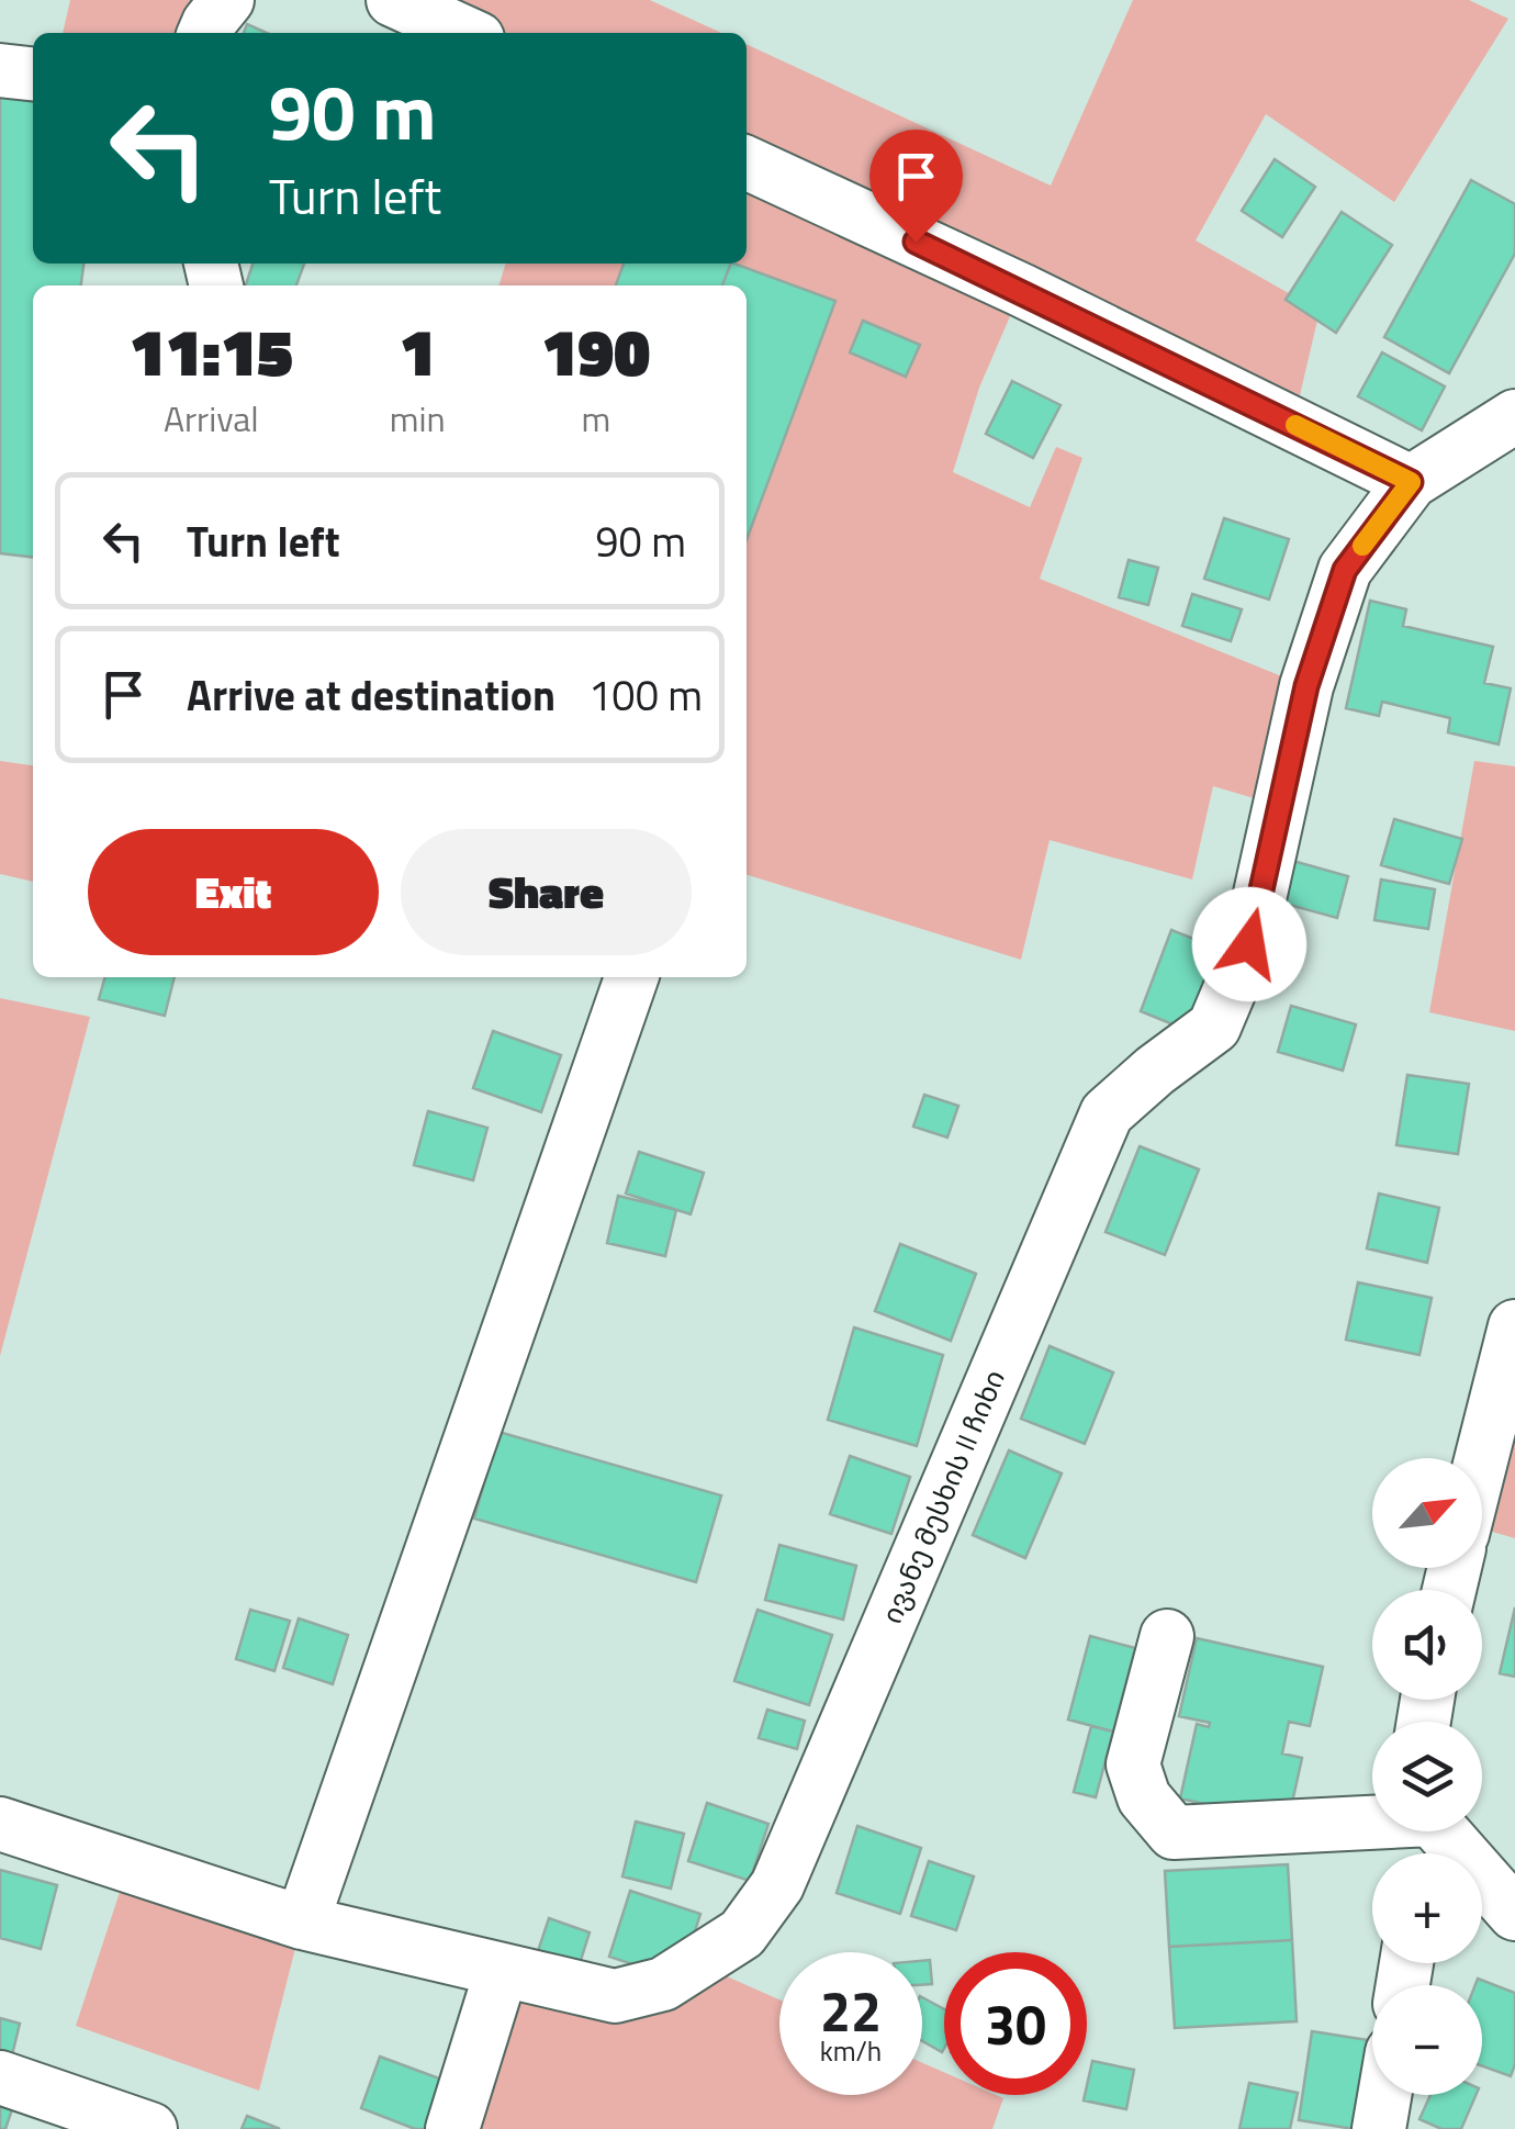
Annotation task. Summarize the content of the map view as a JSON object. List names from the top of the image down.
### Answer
{
  "streets": {
    "street": ["ივანე მესხის II ჩიხი"]
  },
  "north": "top right",
  "page": {
    "turn": ["90 m", "Turn left"],
    "eta": [
      "11:15",
      "Arrival",
      "1",
      "min",
      "190",
      "m"
    ],
    "list": [
      {
        "name": "Turn left",
        "value": "90 m"
      },
      {
        "name": "Arrive at destination",
        "value": "100 m"
      }
    ],
    "buttons": ["Exit", "Share"],
    "map_buttons": ["+", "−"],
    "speed": "22 km/h",
    "limit": "30"
  }
}
